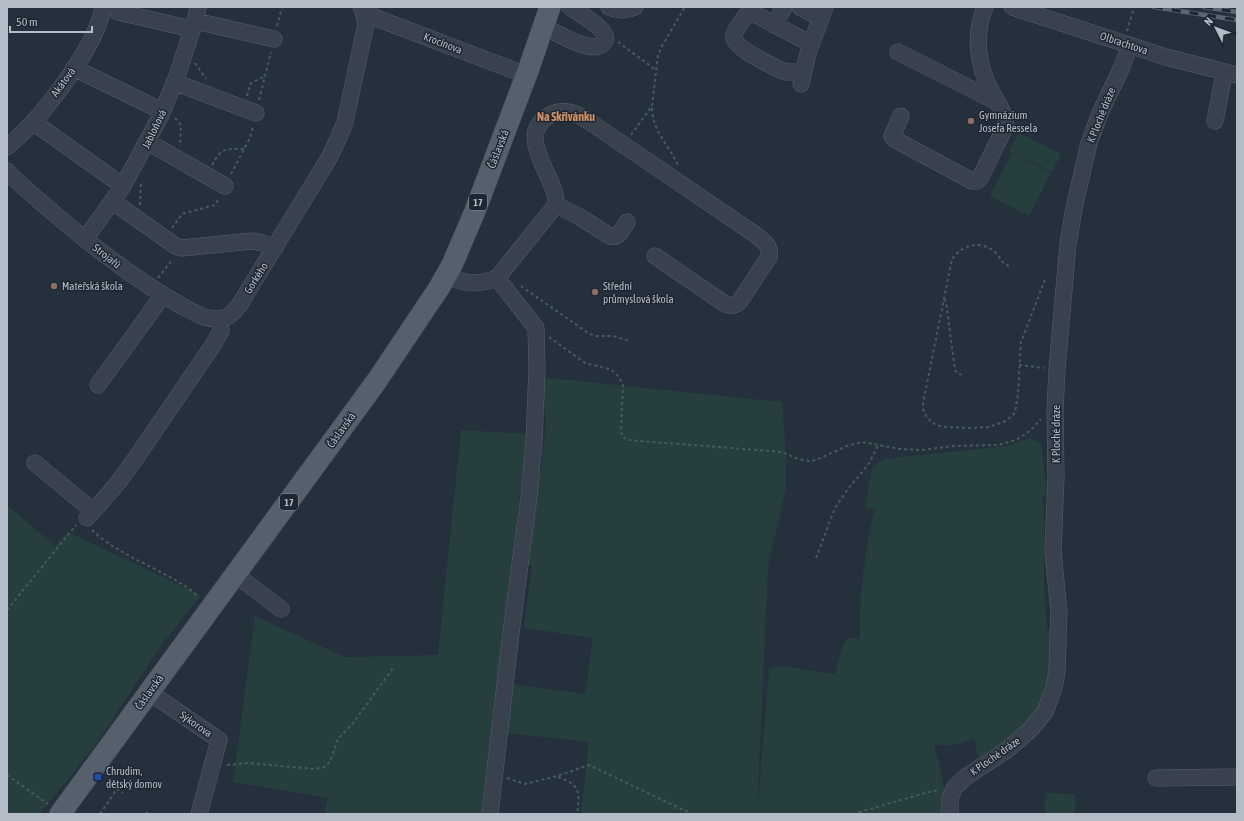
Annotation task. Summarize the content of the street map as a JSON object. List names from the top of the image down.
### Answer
{
  "streets": {
    "main road": ["Čáslavská", "17"],
    "street": [
      "Krocínova",
      "Olbrachtova",
      "Akátová",
      "K Ploché dráze",
      "Jabloňová",
      "Strojařů",
      "Gorkého",
      "Sýkorova"
    ]
  },
  "crossings": [
    ["Krocínova", "Čáslavská"],
    ["Krocínova", "Gorkého"],
    ["Olbrachtova", "K Ploché dráze"],
    ["Jabloňová", "Strojařů"],
    ["Čáslavská", "Sýkorova"],
    ["Strojařů", "Gorkého"]
  ],
  "districts": ["Na Skřivánku"],
  "places": {
    "other": ["Gymnázium Josefa Ressela", "Mateřská škola", "Střední průmyslová škola"],
    "transit": ["Chrudim, dětský domov"]
  },
  "scale_bar": "50 m",
  "north": "top left"
}
